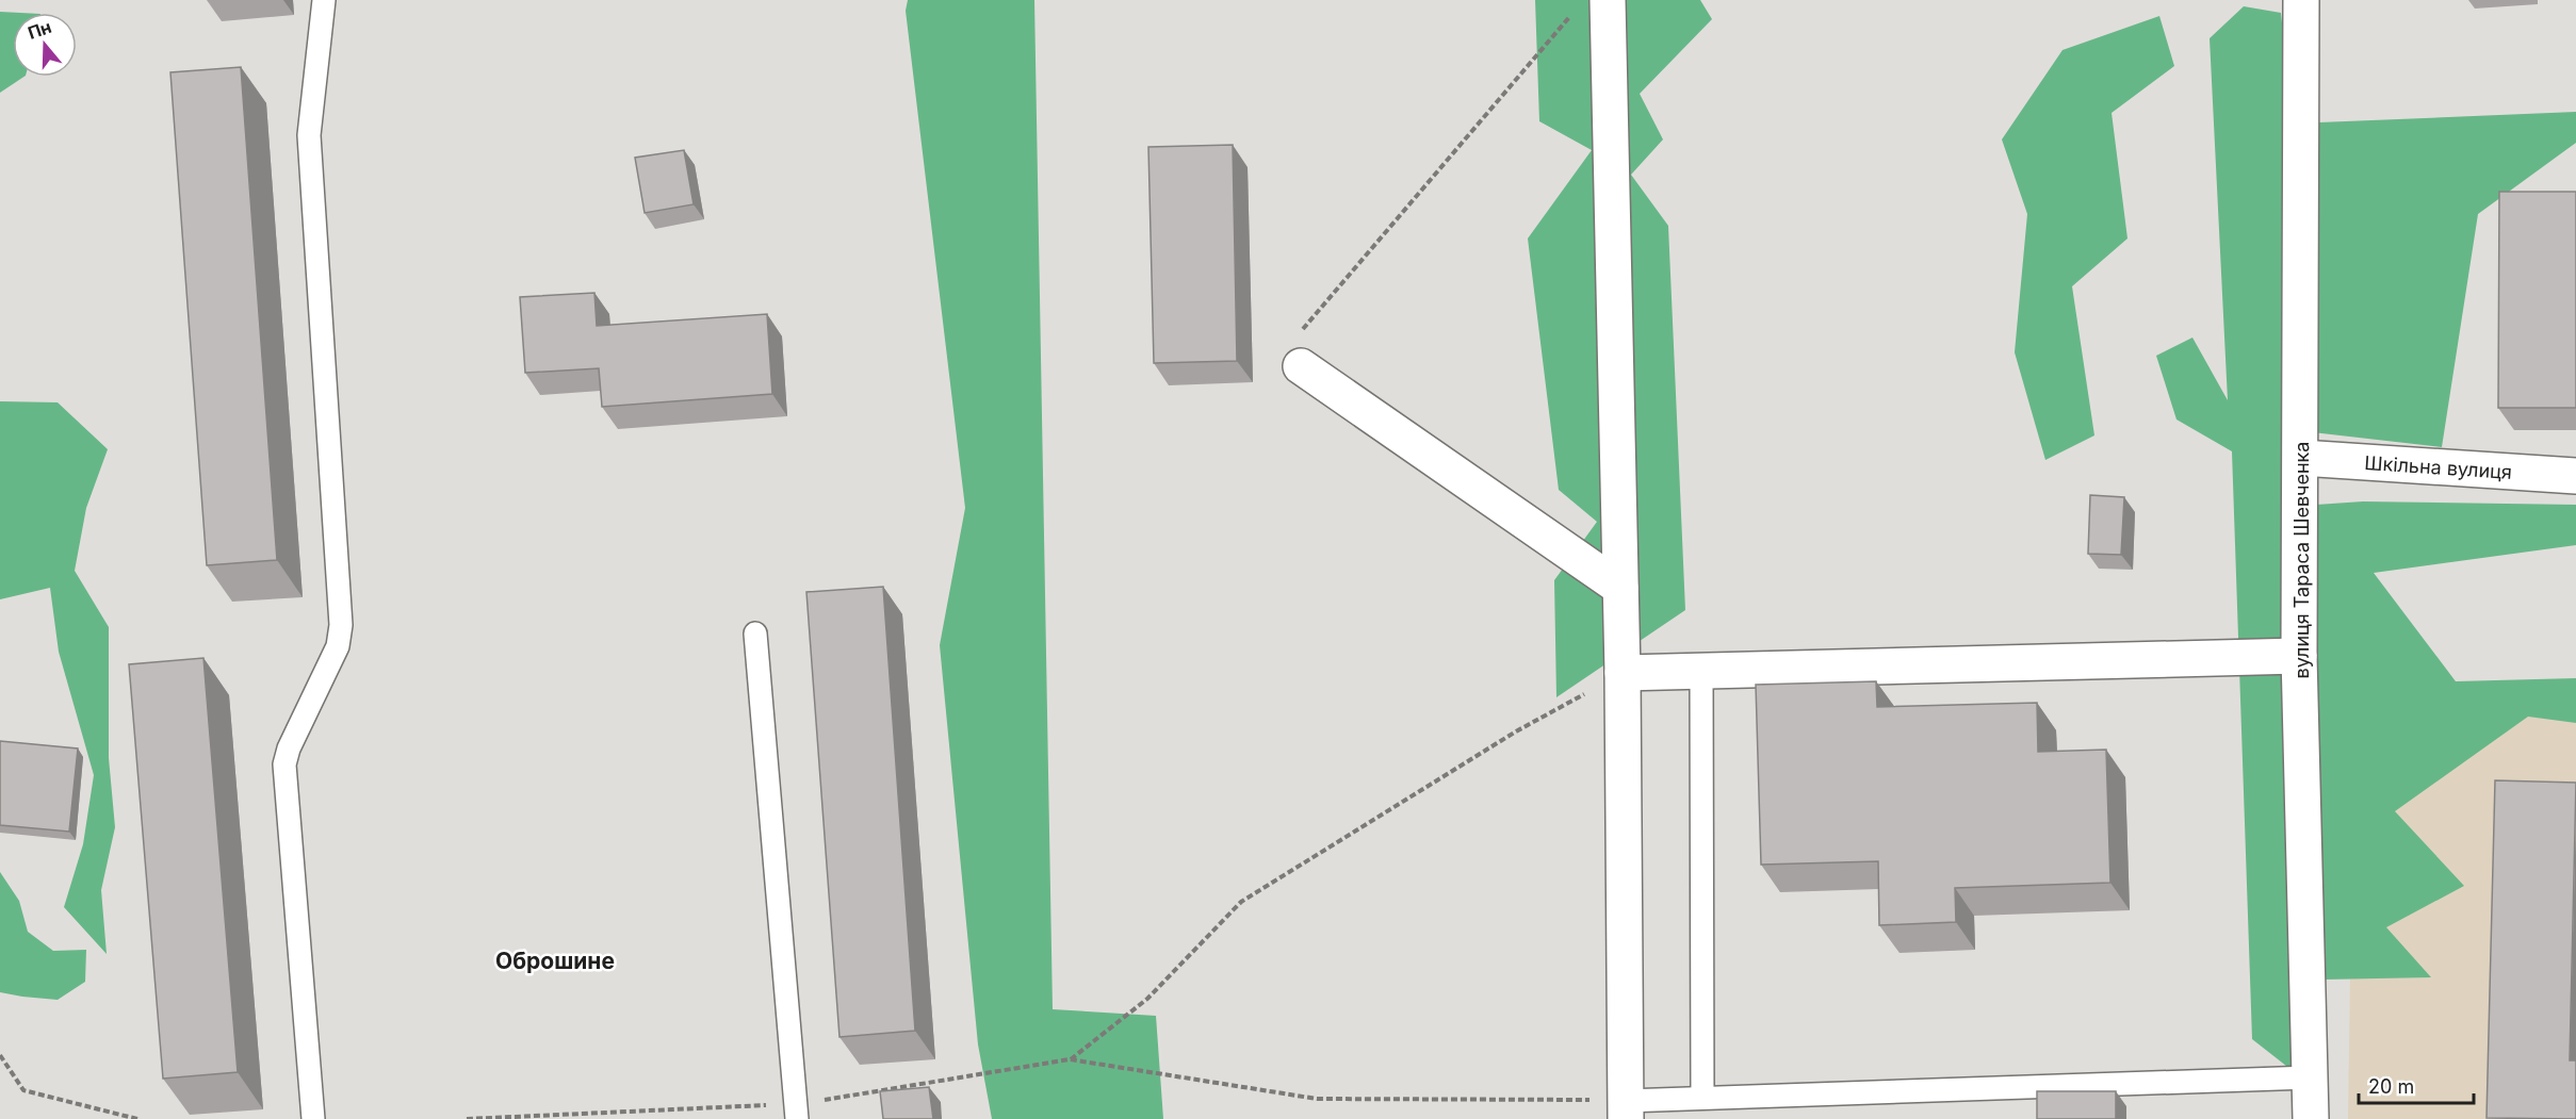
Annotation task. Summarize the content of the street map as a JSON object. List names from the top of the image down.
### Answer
{
  "streets": {
    "street": ["Шкільна вулиця", "вулиця Тараса Шевченка"]
  },
  "crossings": [
    ["Шкільна вулиця", "вулиця Тараса Шевченка"]
  ],
  "districts": ["Оброшине"],
  "scale_bar": "20 m",
  "north": "top"
}
